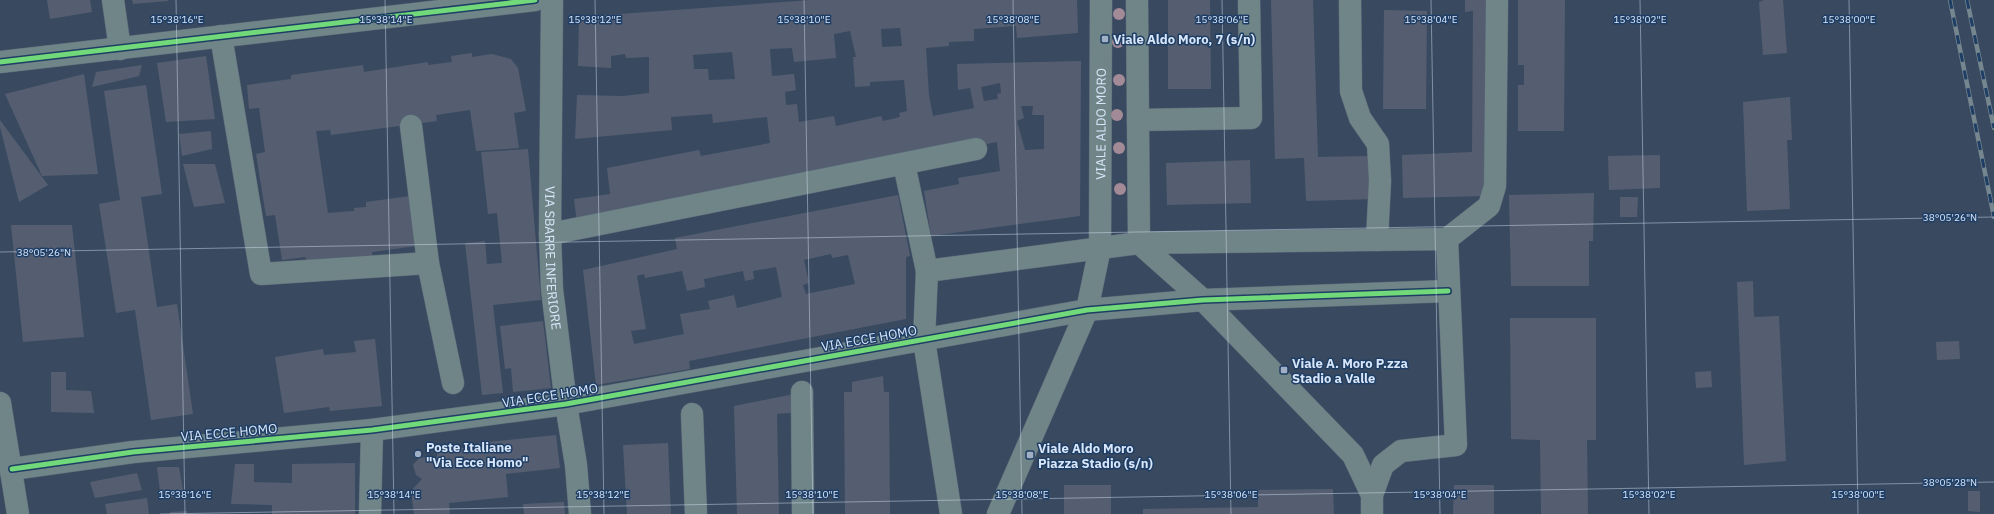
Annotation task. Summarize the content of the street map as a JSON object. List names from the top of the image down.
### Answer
{
  "streets": {
    "street": ["VIALE ALDO MORO", "VIA SBARRE INFERIORE", "VIA ECCE HOMO"]
  },
  "crossings": [
    ["VIALE ALDO MORO", "VIA ECCE HOMO"],
    ["VIA SBARRE INFERIORE", "VIA ECCE HOMO"]
  ],
  "places": {
    "transit": ["Viale Aldo Moro, 7 (s/n)", "Viale A. Moro P.zza Stadio a Valle", "Viale Aldo Moro Piazza Stadio (s/n)"],
    "other": ["Poste Italiane \"Via Ecce Homo\""]
  },
  "coordinates": [
    "15°38'16\"E",
    "15°38'14\"E",
    "15°38'12\"E",
    "15°38'10\"E",
    "15°38'08\"E",
    "15°38'06\"E",
    "15°38'04\"E",
    "15°38'02\"E",
    "15°38'00\"E",
    "38°05'26\"N",
    "38°05'28\"N"
  ]
}
